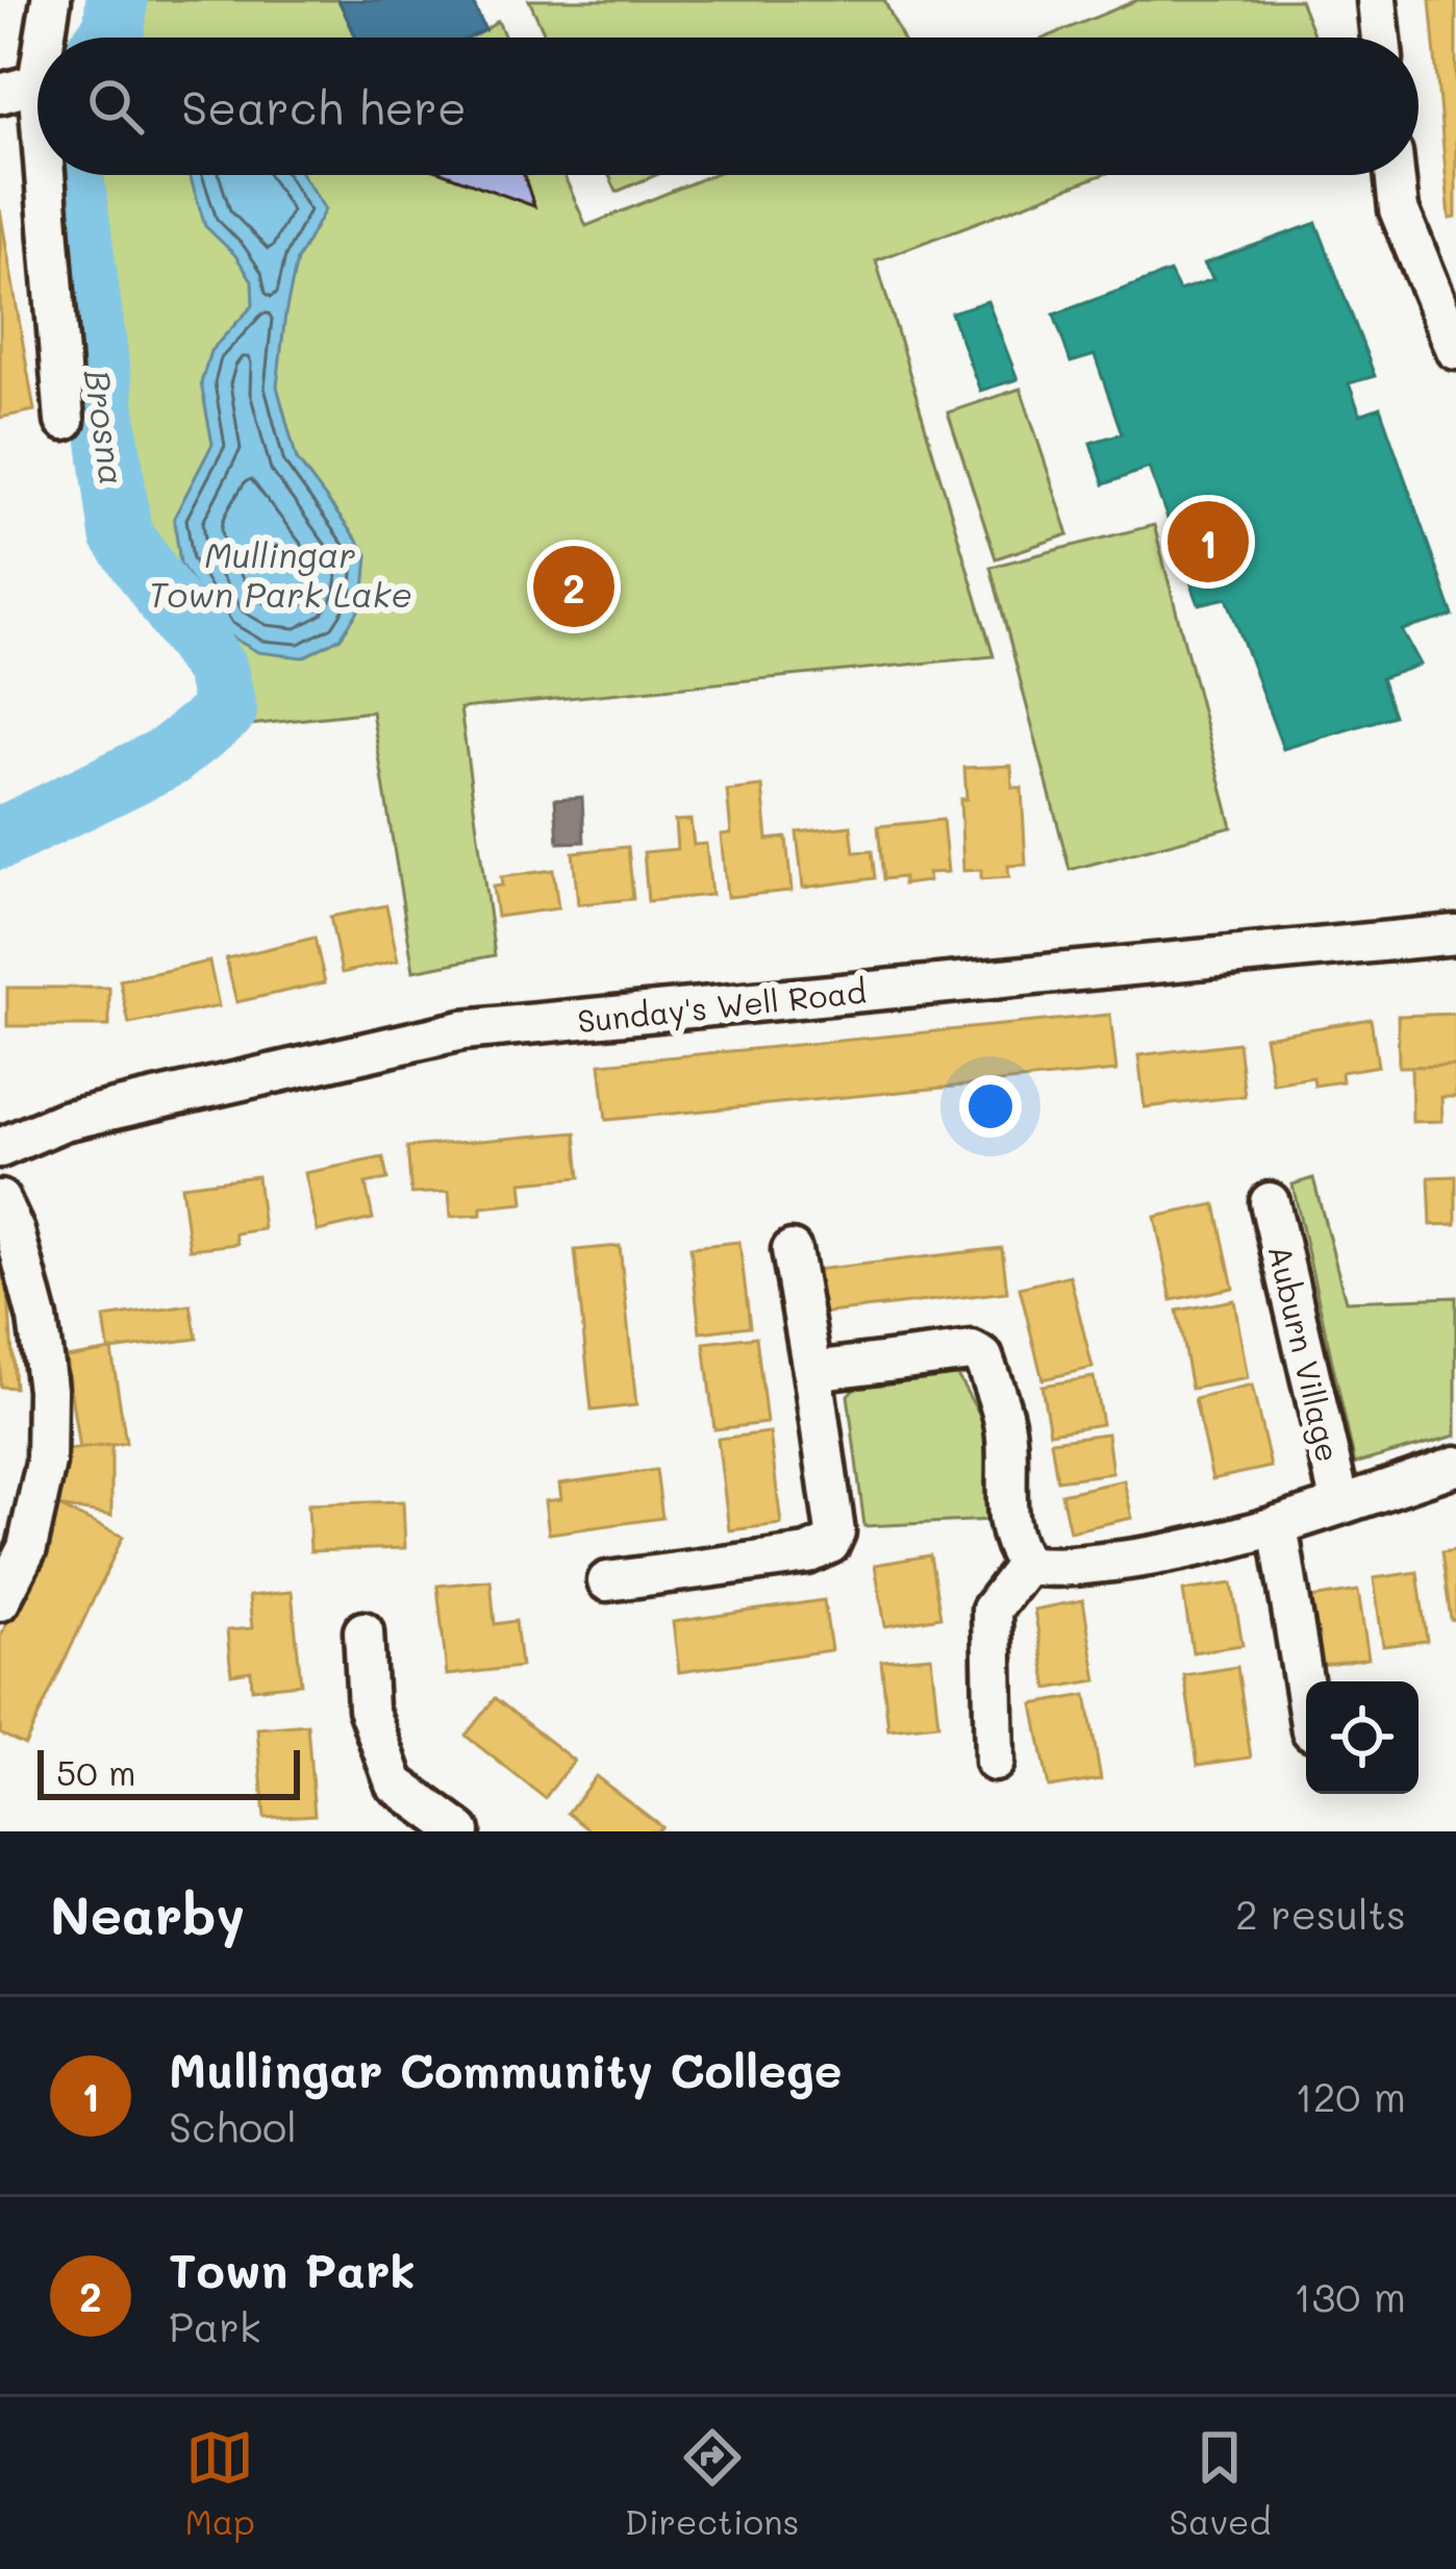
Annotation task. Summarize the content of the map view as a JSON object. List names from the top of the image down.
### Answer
{
  "streets": {
    "street": ["Sunday's Well Road", "Auburn Village"]
  },
  "water": ["Brosna", "Mullingar Town Park Lake"],
  "scale_bar": "50 m",
  "page": {
    "search": "Search here",
    "pins": ["1", "2"],
    "scale": "50 m",
    "heading": ["Nearby", "2 results"],
    "list": [
      {
        "mark": "1",
        "name": "Mullingar Community College",
        "note": "School",
        "value": "120 m"
      },
      {
        "mark": "2",
        "name": "Town Park",
        "note": "Park",
        "value": "130 m"
      }
    ],
    "nav": ["Map", "Directions", "Saved"]
  }
}
